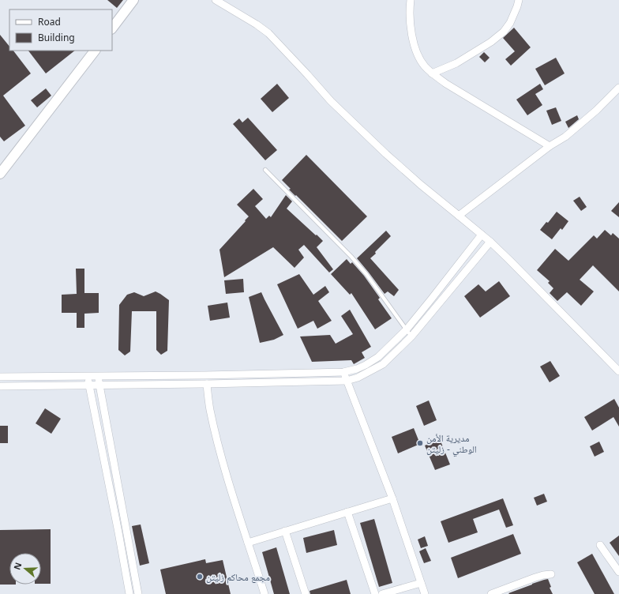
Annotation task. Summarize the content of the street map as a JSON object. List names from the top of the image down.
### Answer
{
  "places": ["مديرية الأمن الوطني - زليتن", "مجمع محاكم زليتن"],
  "legend": ["Road", "Building"],
  "north": "left"
}
